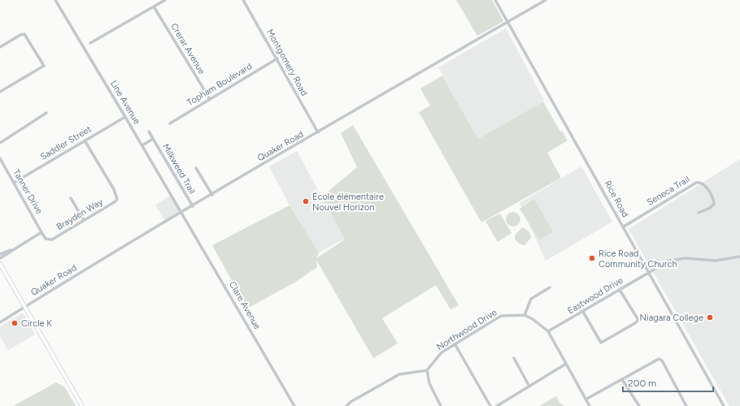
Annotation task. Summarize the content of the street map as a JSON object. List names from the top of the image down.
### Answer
{
  "streets": {
    "street": [
      "Crerar Avenue",
      "Montgomery Road",
      "Topham Boulevard",
      "Line Avenue",
      "Saddler Street",
      "Quaker Road",
      "Milkweed Trail",
      "Seneca Trail",
      "Tanner Drive",
      "Rice Road",
      "Brayden Way",
      "Eastwood Drive",
      "Clare Avenue",
      "Northwood Drive"
    ]
  },
  "crossings": [
    ["Crerar Avenue", "Topham Boulevard"],
    ["Montgomery Road", "Topham Boulevard"],
    ["Montgomery Road", "Quaker Road"],
    ["Line Avenue", "Saddler Street"],
    ["Line Avenue", "Quaker Road"],
    ["Line Avenue", "Milkweed Trail"],
    ["Line Avenue", "Clare Avenue"],
    ["Saddler Street", "Tanner Drive"],
    ["Saddler Street", "Brayden Way"],
    ["Quaker Road", "Milkweed Trail"],
    ["Quaker Road", "Rice Road"],
    ["Quaker Road", "Clare Avenue"],
    ["Seneca Trail", "Rice Road"],
    ["Tanner Drive", "Brayden Way"],
    ["Rice Road", "Eastwood Drive"]
  ],
  "places": [
    "École élémentaire Nouvel Horizon",
    "Rice Road Community Church",
    "Niagara College",
    "Circle K"
  ],
  "scale_bar": "200 m"
}
